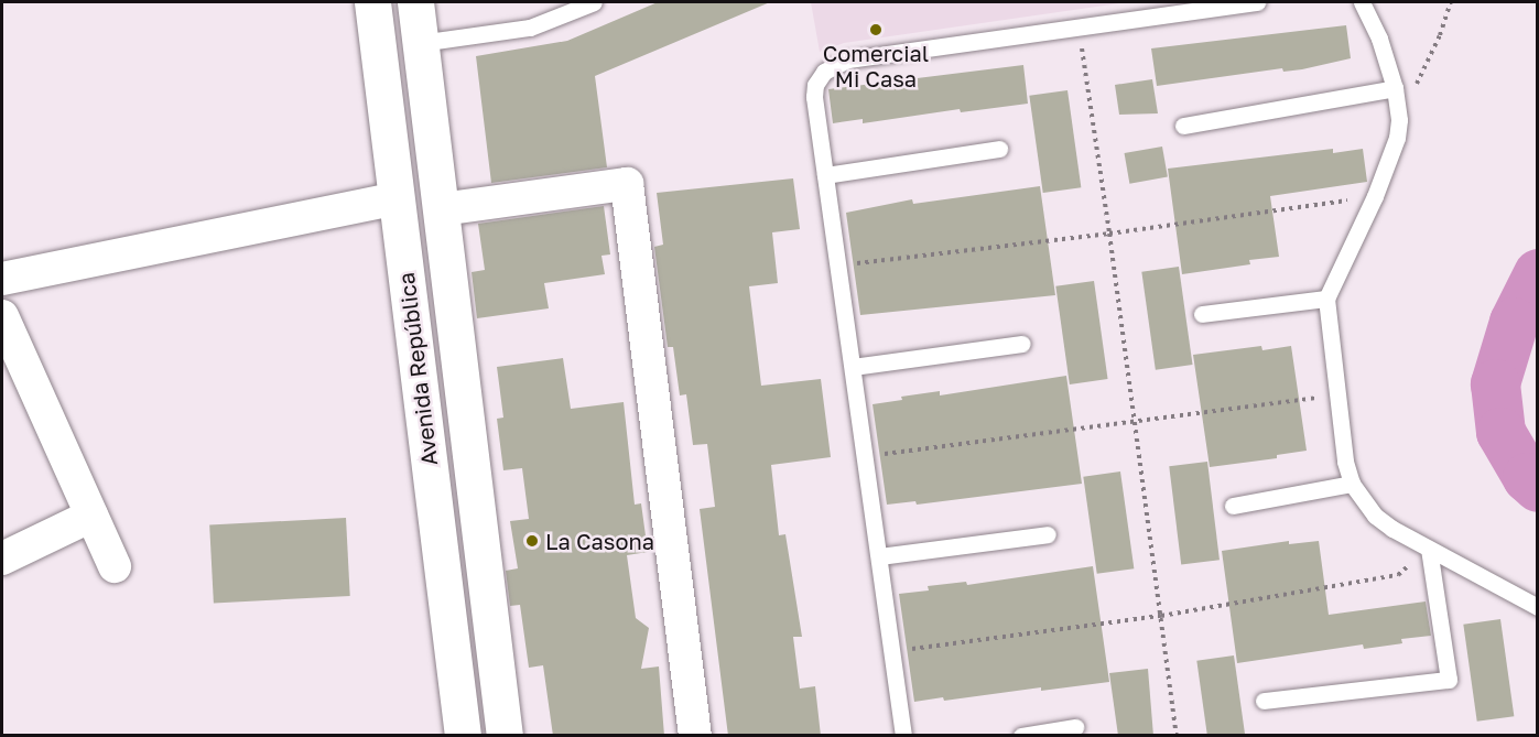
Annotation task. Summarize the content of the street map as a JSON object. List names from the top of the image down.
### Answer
{
  "streets": {
    "main road": ["Avenida República"]
  },
  "places": ["Comercial Mi Casa", "La Casona"]
}
